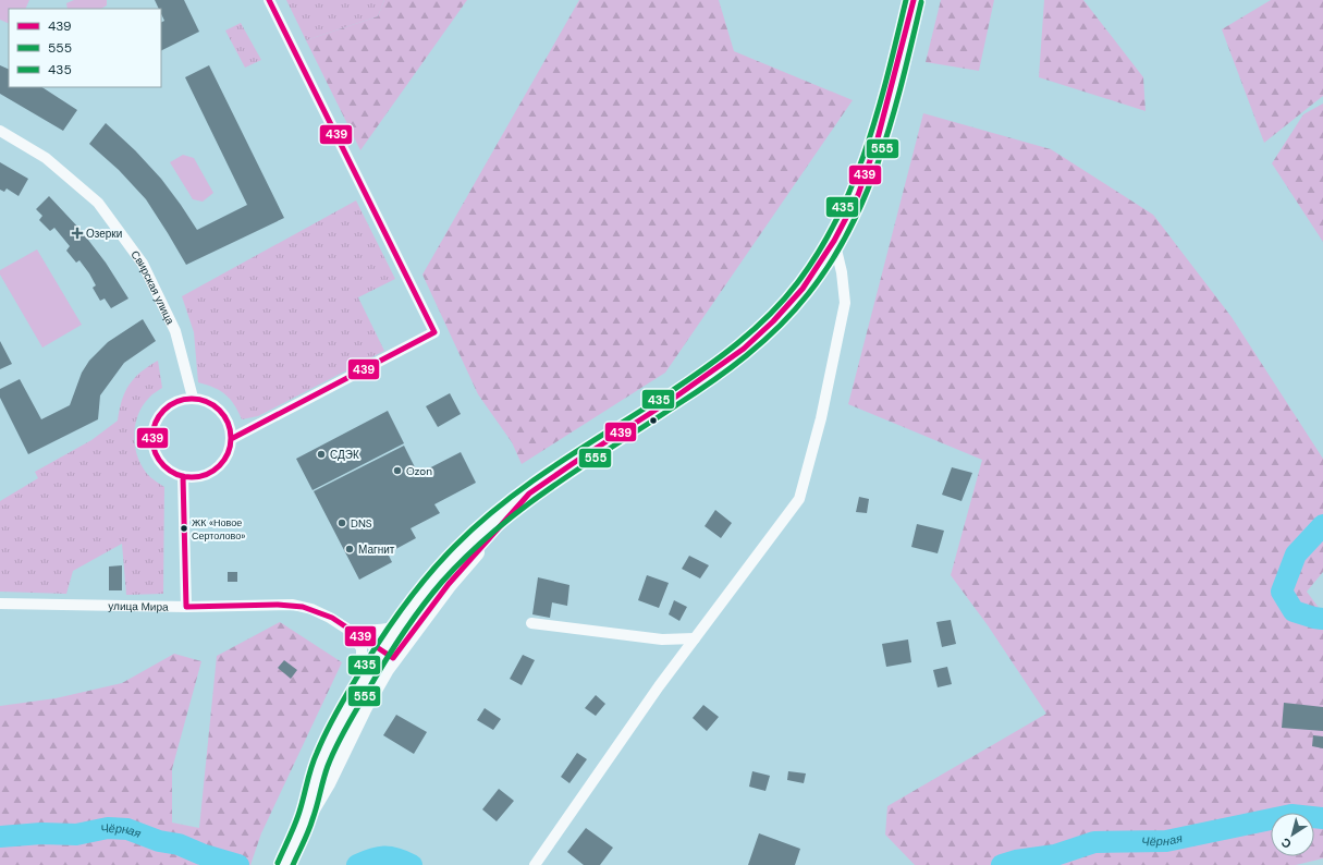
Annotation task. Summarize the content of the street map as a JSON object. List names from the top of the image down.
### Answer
{
  "streets": {
    "street": ["Свирская улица", "улица Мира"]
  },
  "water": ["Чёрная"],
  "places": {
    "health": ["Озерки"],
    "other": [
      "СДЭК",
      "Ozon",
      "DNS",
      "ЖК «Новое Сертолово»",
      "Магнит"
    ]
  },
  "lines": ["transit line 439", "transit line 435", "transit line 555"],
  "legend": ["439", "555", "435"],
  "north": "bottom left"
}
